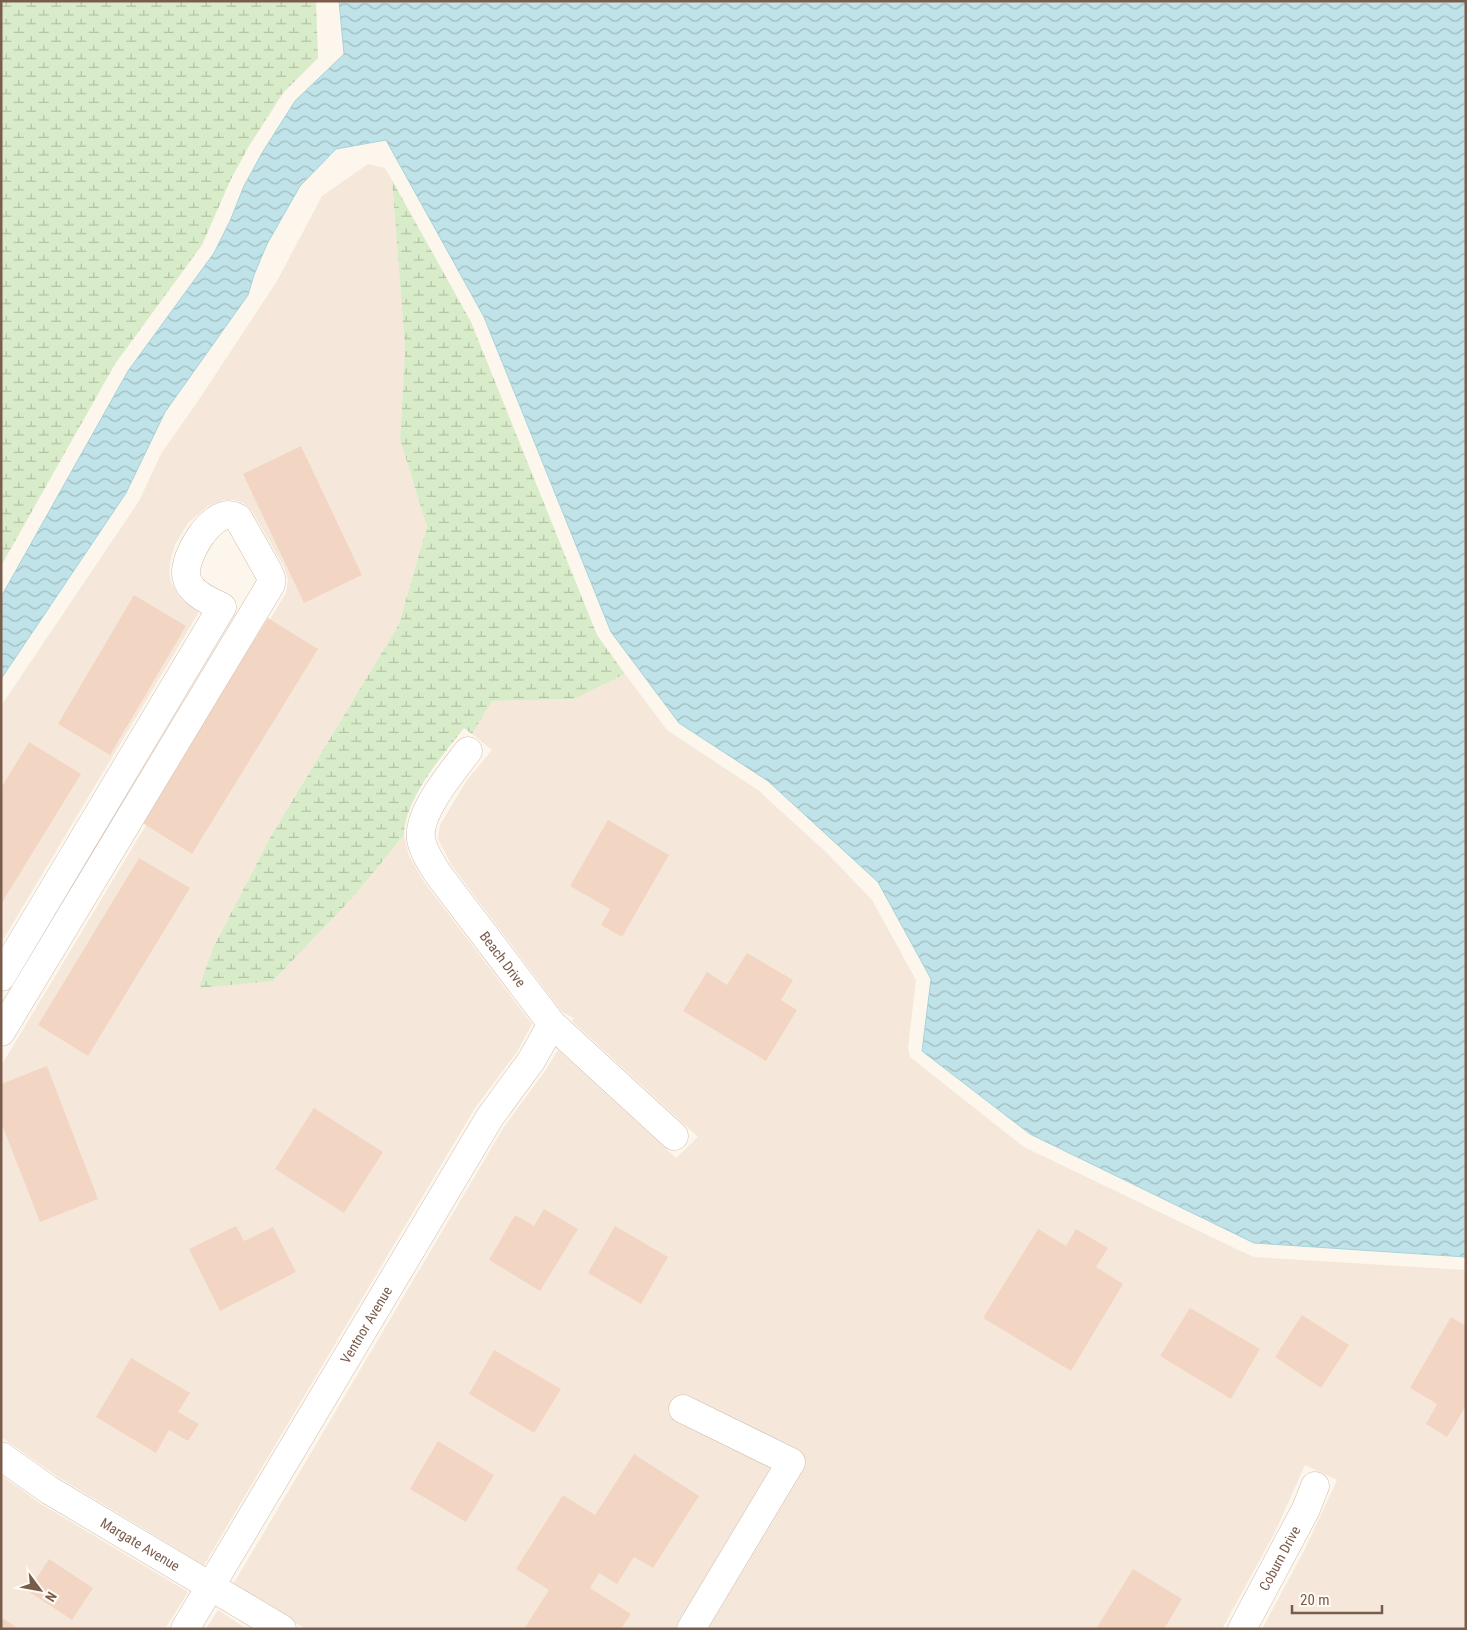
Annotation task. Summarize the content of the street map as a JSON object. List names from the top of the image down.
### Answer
{
  "streets": {
    "street": [
      "Beach Drive",
      "Ventnor Avenue",
      "Margate Avenue",
      "Coburn Drive"
    ]
  },
  "crossings": [
    ["Beach Drive", "Ventnor Avenue"],
    ["Ventnor Avenue", "Margate Avenue"]
  ],
  "scale_bar": "20 m",
  "north": "bottom right"
}
